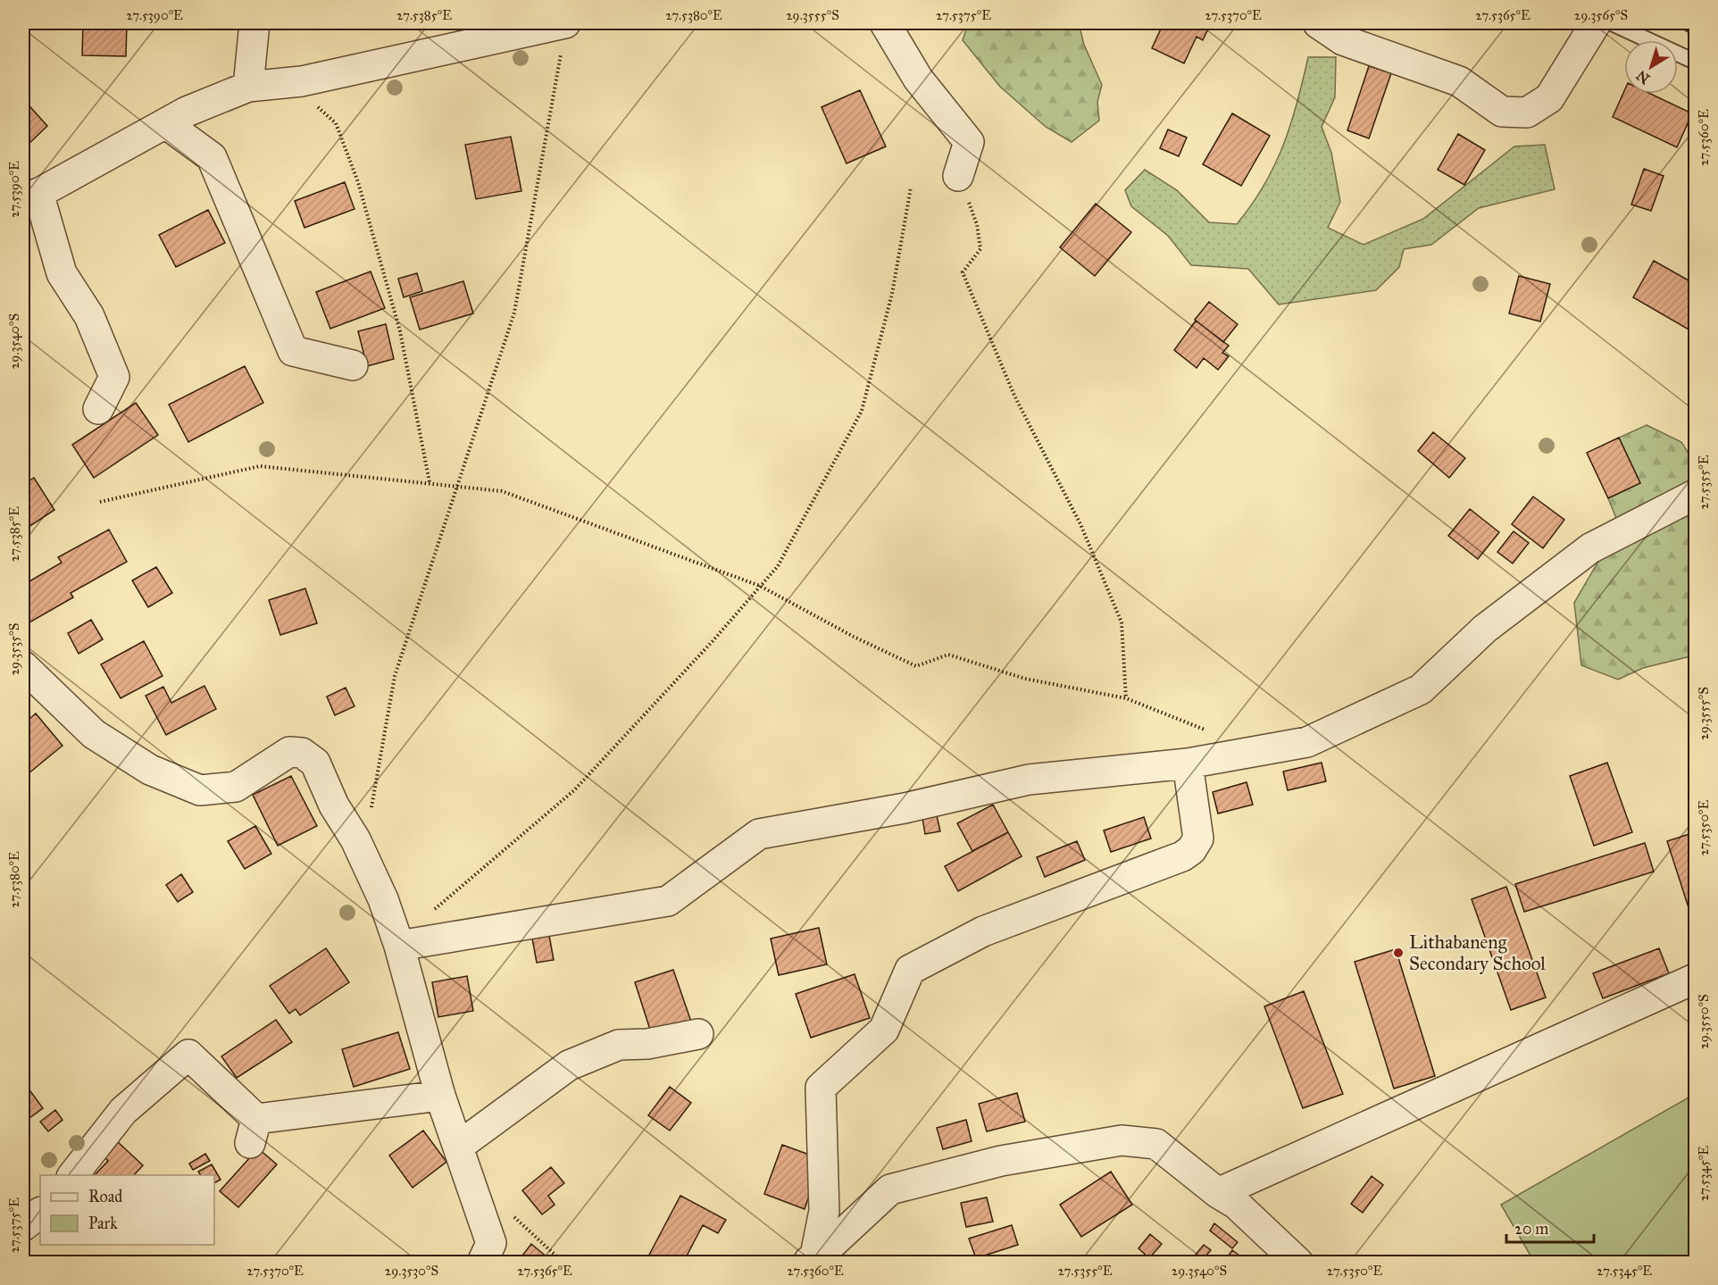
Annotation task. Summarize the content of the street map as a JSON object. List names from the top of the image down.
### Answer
{
  "places": ["Lithabaneng Secondary School"],
  "legend": ["Road", "Park"],
  "scale_bar": "20 m",
  "north": "bottom left",
  "coordinates": [
    "27.5390°E",
    "27.5385°E",
    "27.5380°E",
    "29.3555°S",
    "27.5375°E",
    "27.5370°E",
    "27.5365°E",
    "29.3565°S",
    "27.5360°E",
    "29.3540°S",
    "27.5355°E",
    "29.3535°S",
    "27.5350°E",
    "29.3550°S",
    "27.5345°E",
    "29.3530°S"
  ]
}
